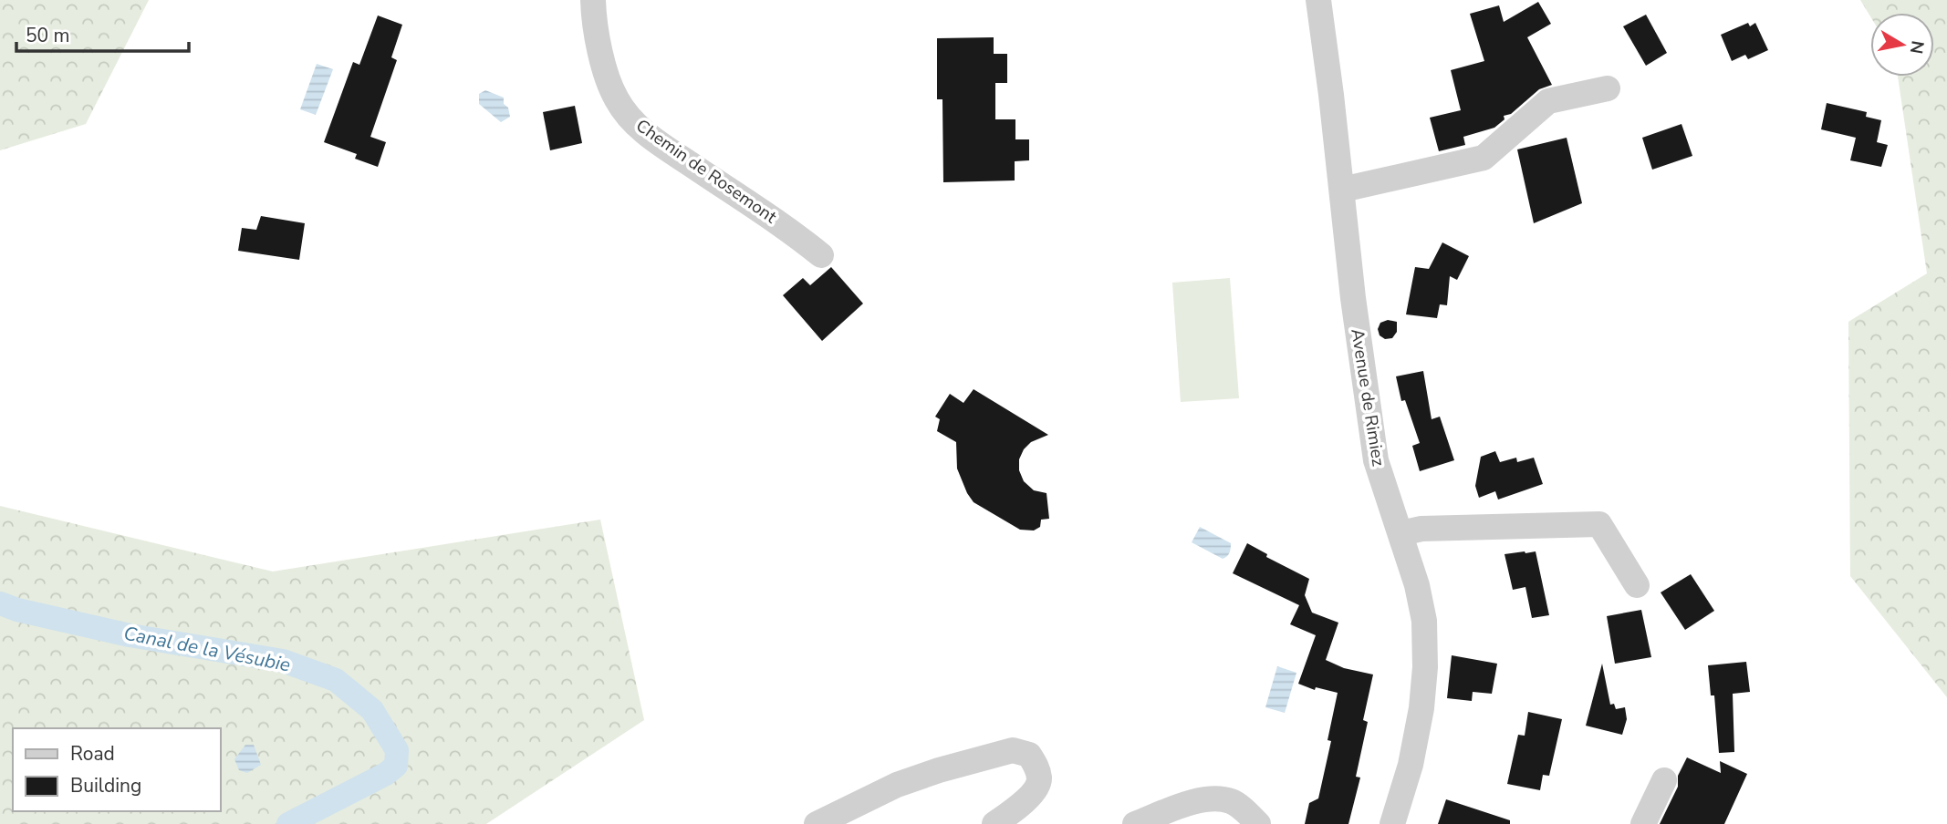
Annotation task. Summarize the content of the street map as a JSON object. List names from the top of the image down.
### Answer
{
  "streets": {
    "street": ["Chemin de Rosemont", "Avenue de Rimiez"]
  },
  "water": ["Canal de la Vésubie"],
  "legend": ["Road", "Building"],
  "scale_bar": "50 m",
  "north": "right"
}
